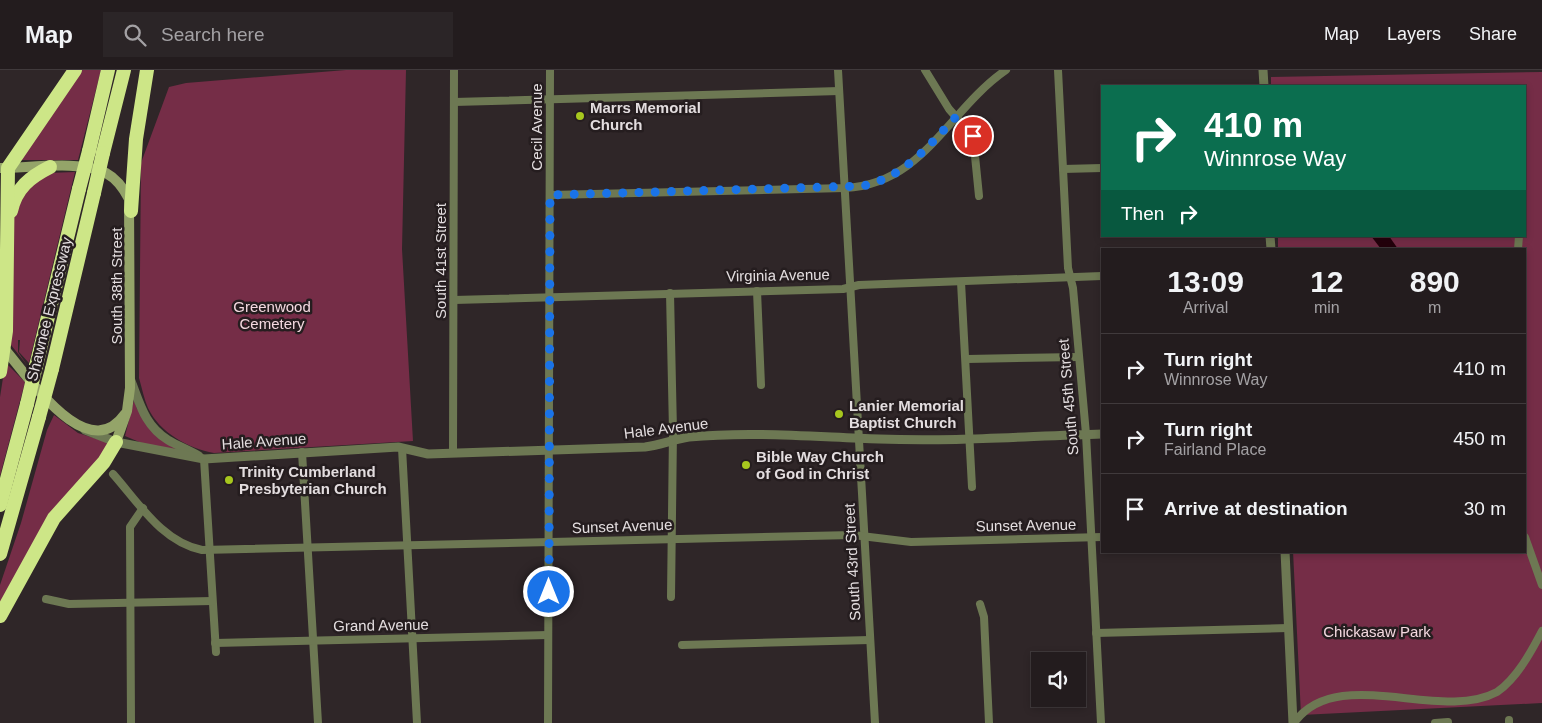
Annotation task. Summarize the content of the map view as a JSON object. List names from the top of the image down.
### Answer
{
  "streets": {
    "highway": ["Shawnee Expressway"],
    "main road": ["South 38th Street"],
    "street": [
      "Cecil Avenue",
      "South 41st Street",
      "Virginia Avenue",
      "South 45th Street",
      "Hale Avenue",
      "Sunset Avenue",
      "South 43rd Street",
      "Grand Avenue"
    ]
  },
  "crossings": [
    ["Cecil Avenue", "Virginia Avenue"],
    ["Cecil Avenue", "Hale Avenue"],
    ["Cecil Avenue", "Sunset Avenue"],
    ["Cecil Avenue", "Grand Avenue"],
    ["South 41st Street", "Virginia Avenue"],
    ["South 41st Street", "Hale Avenue"],
    ["Virginia Avenue", "South 45th Street"],
    ["Virginia Avenue", "South 43rd Street"],
    ["South 45th Street", "Hale Avenue"],
    ["South 45th Street", "Sunset Avenue"],
    ["Hale Avenue", "South 43rd Street"],
    ["Sunset Avenue", "South 43rd Street"]
  ],
  "parks": ["Greenwood Cemetery", "Chickasaw Park"],
  "places": [
    "Marrs Memorial Church",
    "Lanier Memorial Baptist Church",
    "Bible Way Church of God in Christ",
    "Trinity Cumberland Presbyterian Church"
  ],
  "page": {
    "header": "Map",
    "search": "Search here",
    "nav": ["Map", "Layers", "Share"],
    "turn": ["410 m", "Winnrose Way"],
    "then": "Then",
    "eta": [
      "13:09",
      "Arrival",
      "12",
      "min",
      "890",
      "m"
    ],
    "list": [
      {
        "name": "Turn right",
        "note": "Winnrose Way",
        "value": "410 m"
      },
      {
        "name": "Turn right",
        "note": "Fairland Place",
        "value": "450 m"
      },
      {
        "name": "Arrive at destination",
        "value": "30 m"
      }
    ]
  }
}
